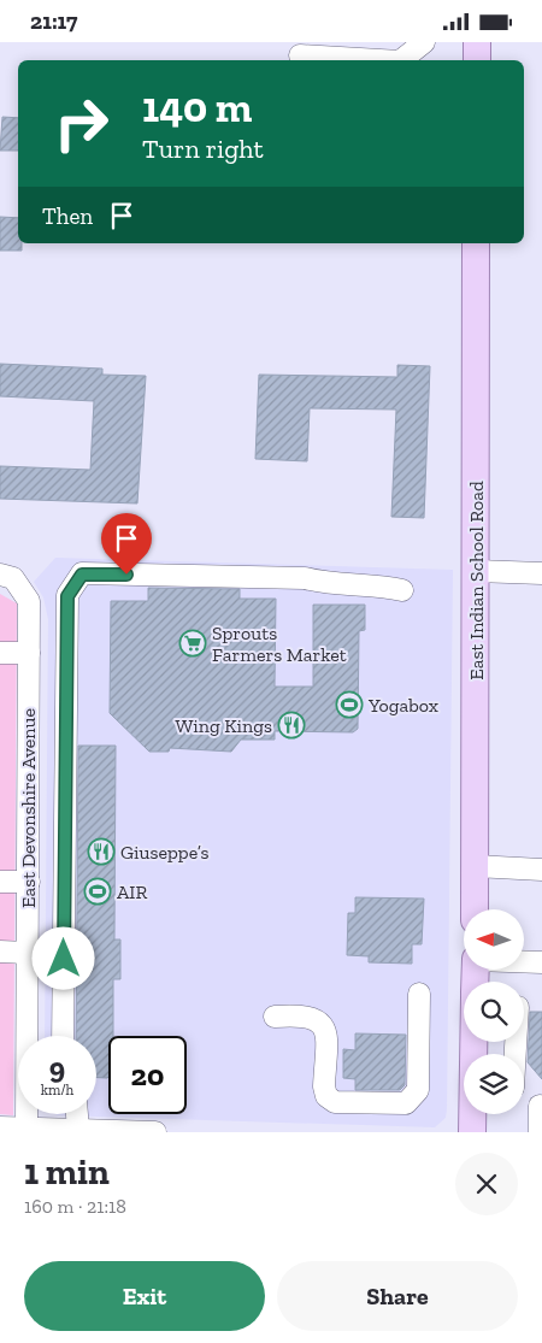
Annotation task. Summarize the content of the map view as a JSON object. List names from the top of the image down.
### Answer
{
  "streets": {
    "main road": ["East Indian School Road"],
    "street": ["East Devonshire Avenue"]
  },
  "places": {
    "supermarket": ["Sprouts Farmers Market"],
    "sports": ["Yogabox", "AIR"],
    "restaurant": ["Wing Kings", "Giuseppe’s"]
  },
  "north": "left",
  "page": {
    "status": "21:17",
    "turn": ["140 m", "Turn right"],
    "then": "Then",
    "speed": "9 km/h",
    "limit": "20",
    "heading": ["1 min", "160 m · 21:18"],
    "buttons": ["Exit", "Share"]
  }
}
